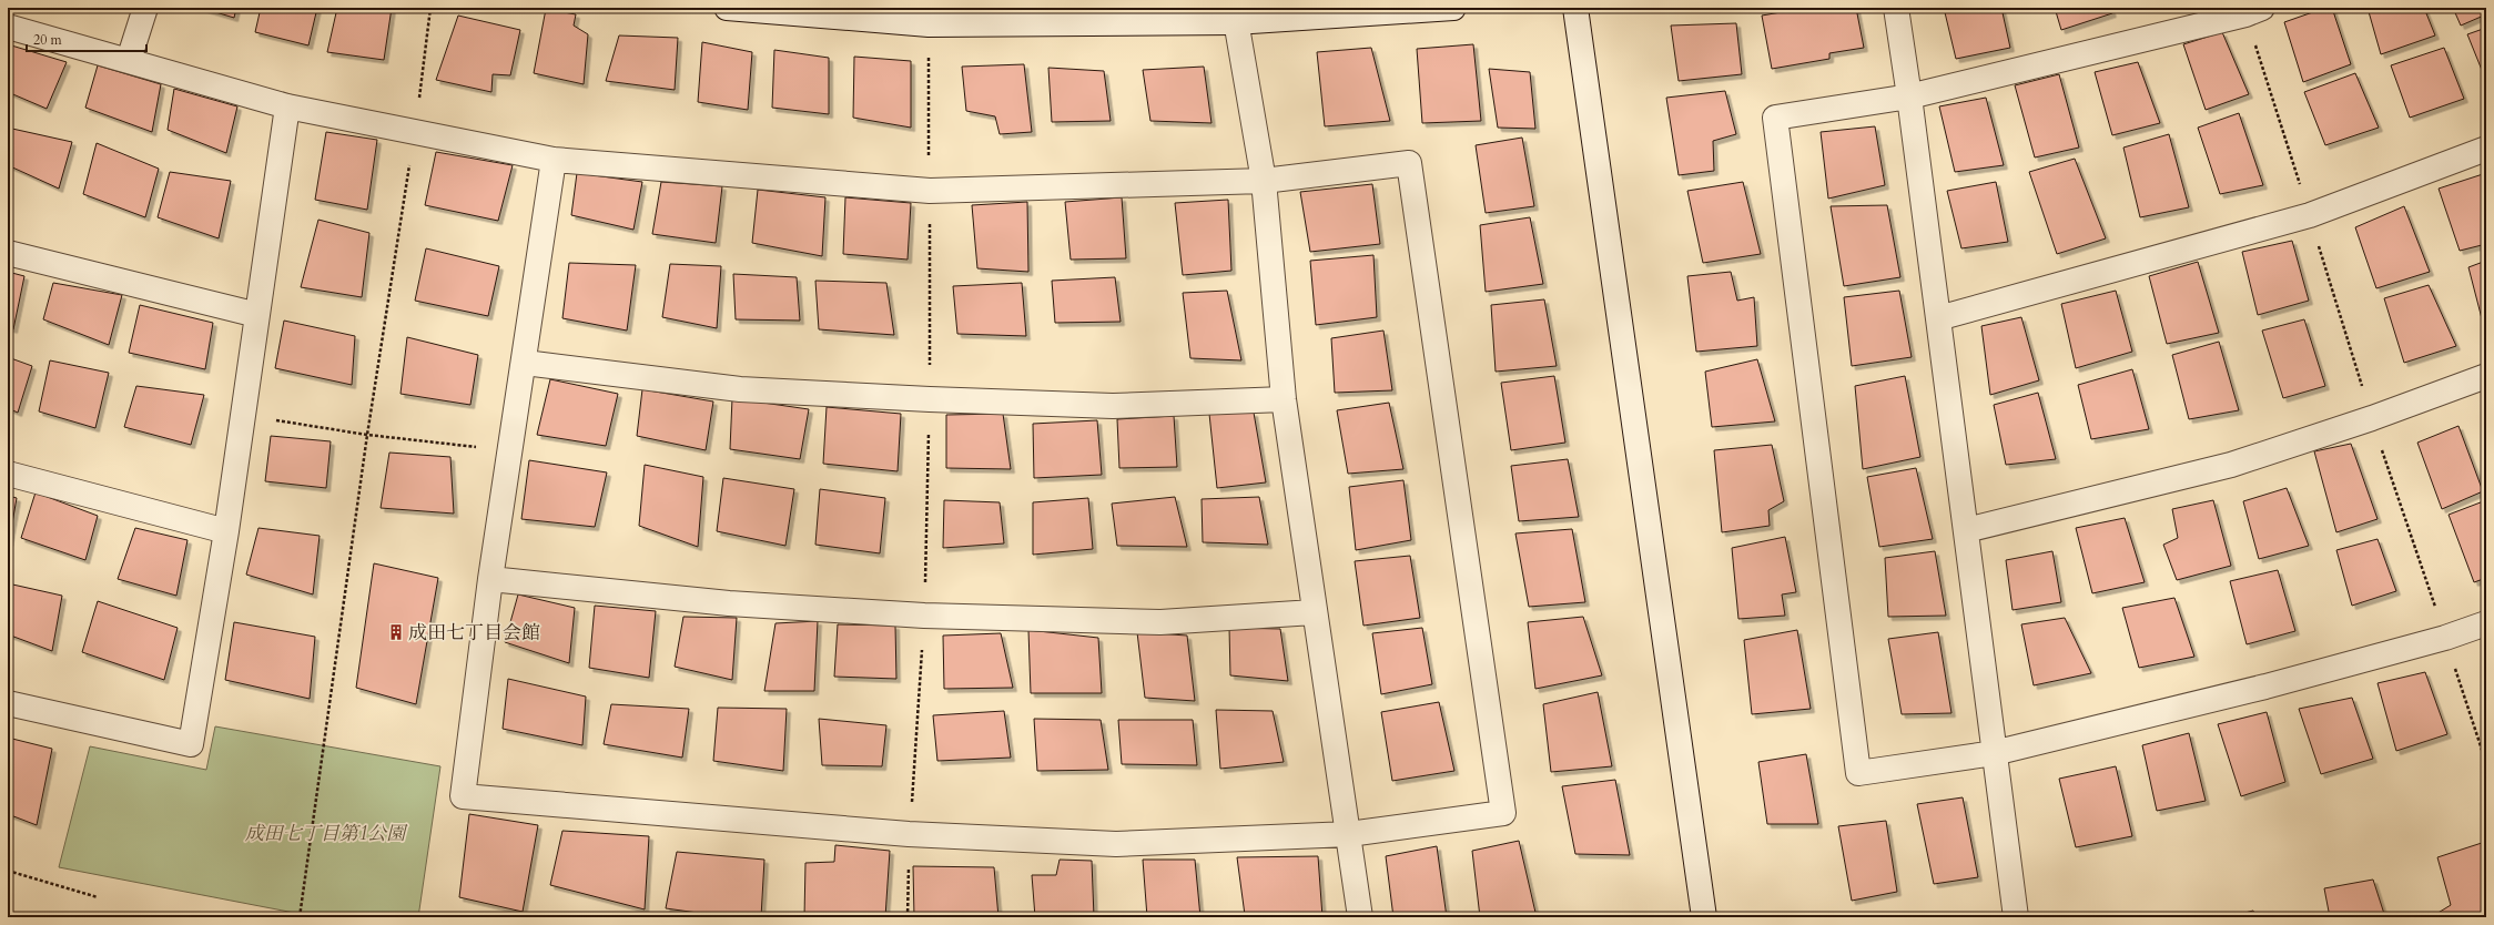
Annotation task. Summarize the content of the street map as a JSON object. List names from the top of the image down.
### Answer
{
  "parks": ["成田七丁目第1公園"],
  "places": {
    "building": ["成田七丁目会館"]
  },
  "scale_bar": "20 m"
}
